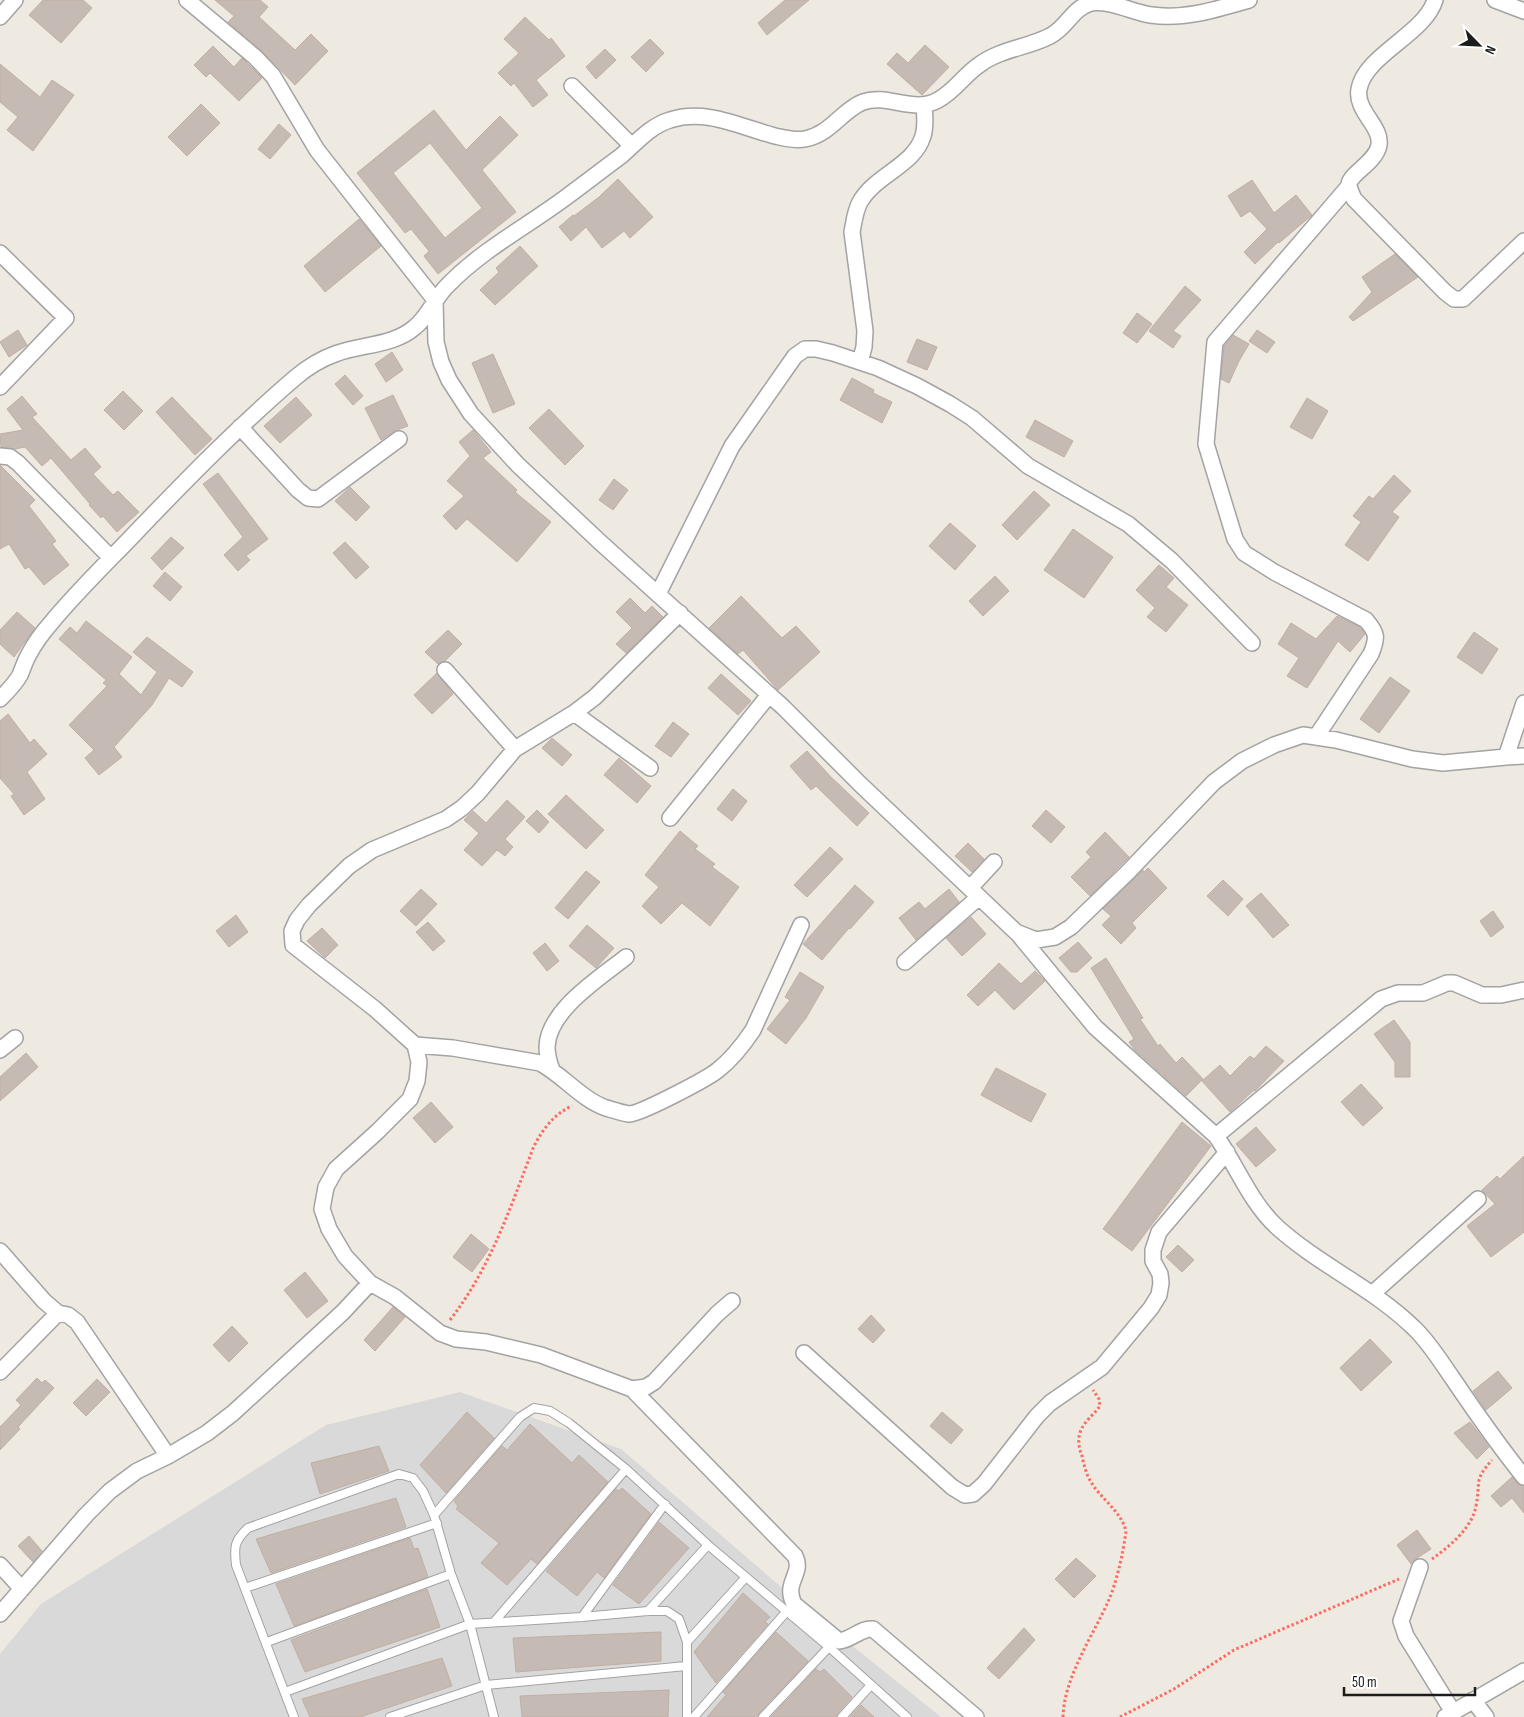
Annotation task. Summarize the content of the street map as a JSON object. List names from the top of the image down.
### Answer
{
  "scale_bar": "50 m",
  "north": "bottom right"
}
